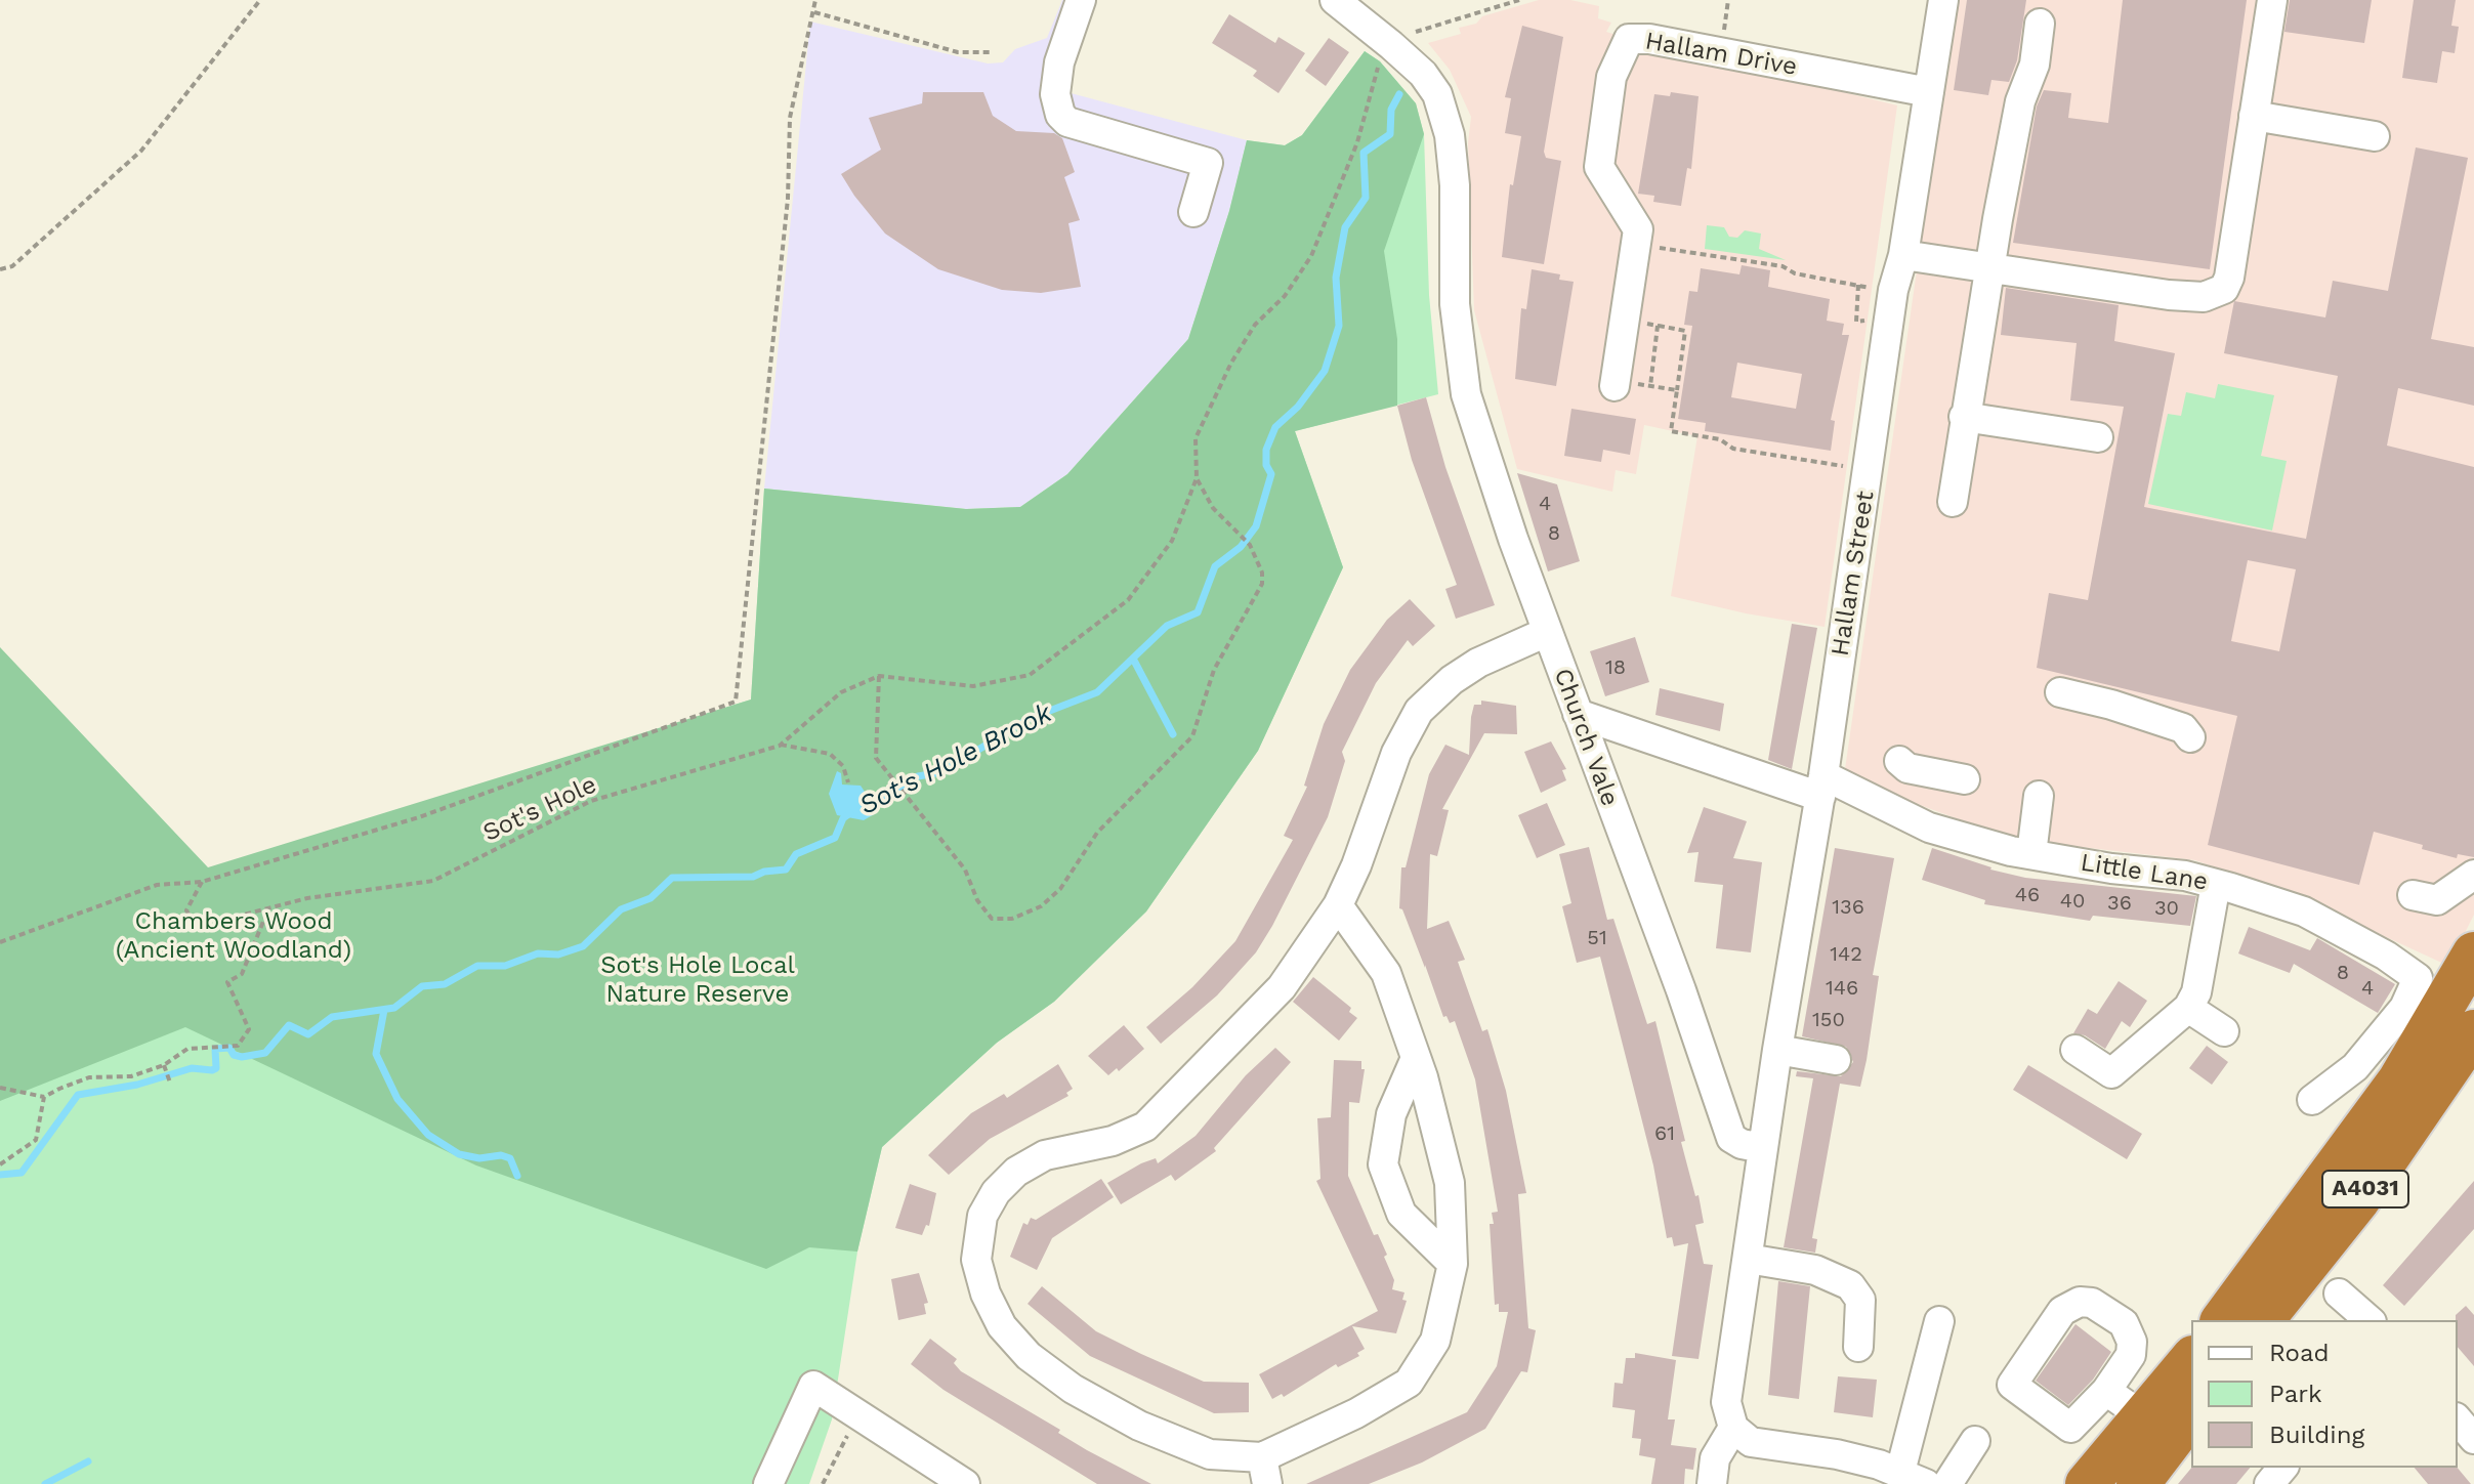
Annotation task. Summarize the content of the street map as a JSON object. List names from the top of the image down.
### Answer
{
  "streets": {
    "highway": ["A4031"],
    "street": [
      "Hallam Drive",
      "Hallam Street",
      "Church Vale",
      "Little Lane"
    ],
    "path": ["Sot's Hole"]
  },
  "crossings": [
    ["Hallam Drive", "Hallam Street"],
    ["Hallam Street", "Church Vale"],
    ["Hallam Street", "Little Lane"],
    ["Church Vale", "Little Lane"]
  ],
  "water": ["Sot's Hole Brook"],
  "parks": ["Chambers Wood (Ancient Woodland)", "Sot's Hole Local Nature Reserve"],
  "house_numbers": [
    "4",
    "8",
    "18",
    "46",
    "40",
    "36",
    "136",
    "30",
    "51",
    "142",
    "8",
    "146",
    "4",
    "150",
    "61"
  ],
  "legend": ["Road", "Park", "Building"]
}
